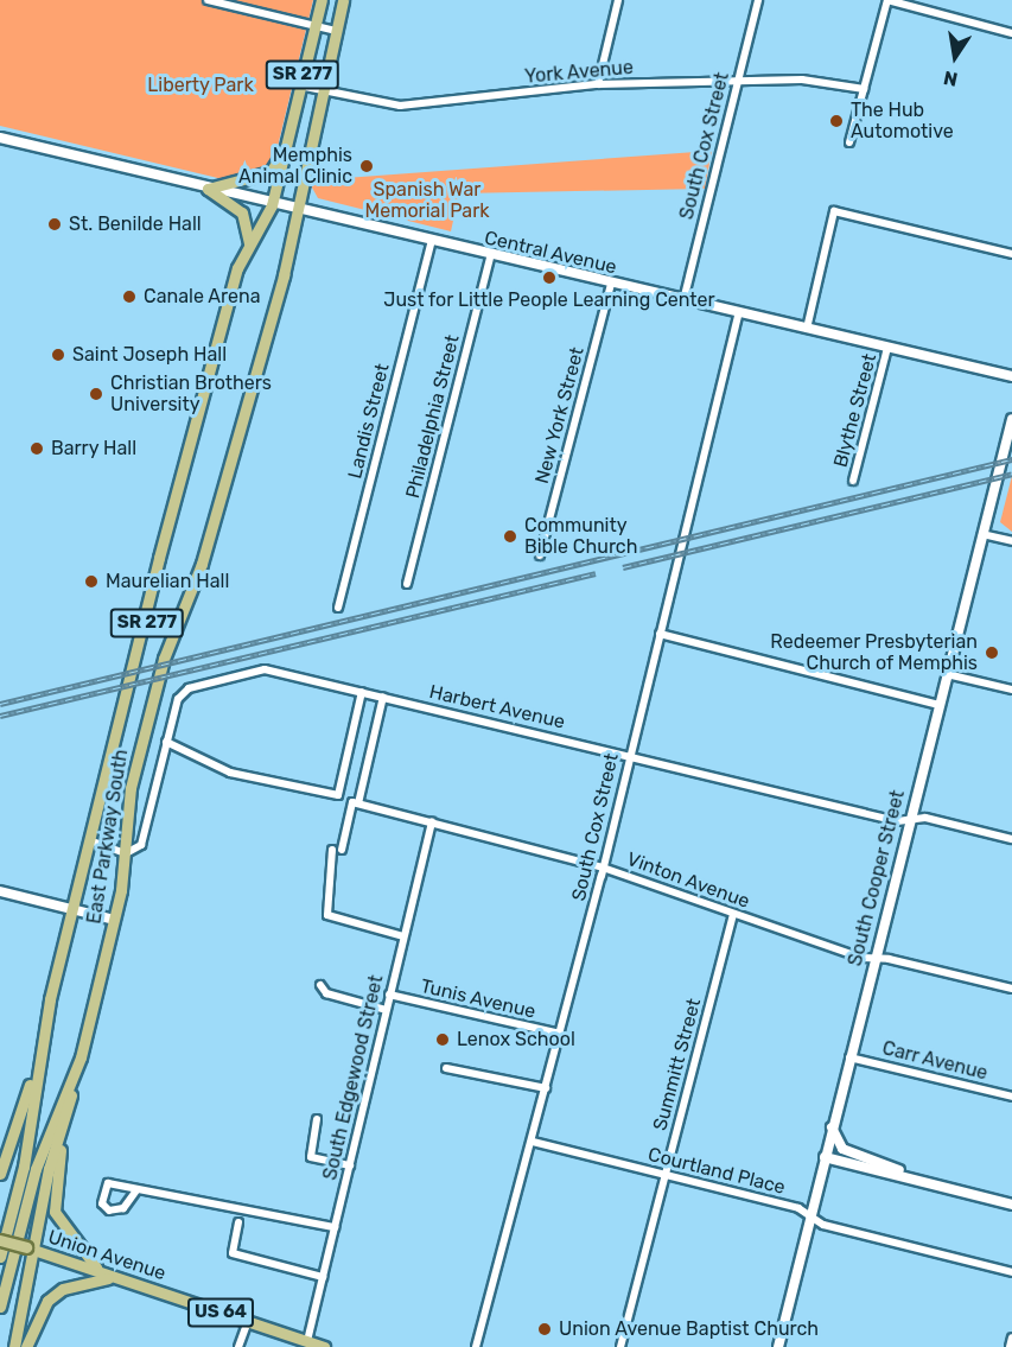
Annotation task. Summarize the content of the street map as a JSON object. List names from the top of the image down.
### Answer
{
  "streets": {
    "main road": [
      "SR 277",
      "Central Avenue",
      "East Parkway South",
      "South Cooper Street",
      "Union Avenue",
      "US 64"
    ],
    "street": [
      "York Avenue",
      "South Cox Street",
      "Blythe Street",
      "New York Street",
      "Philadelphia Street",
      "Landis Street",
      "Harbert Avenue",
      "Vinton Avenue",
      "Tunis Avenue",
      "Carr Avenue",
      "Summitt Street",
      "South Edgewood Street",
      "Courtland Place"
    ]
  },
  "crossings": [
    ["York Avenue", "South Cox Street"],
    ["York Avenue", "East Parkway South"],
    ["South Cox Street", "Central Avenue"],
    ["South Cox Street", "Harbert Avenue"],
    ["South Cox Street", "Vinton Avenue"],
    ["South Cox Street", "Tunis Avenue"],
    ["South Cox Street", "Courtland Place"],
    ["Central Avenue", "Blythe Street"],
    ["Central Avenue", "New York Street"],
    ["Central Avenue", "Philadelphia Street"],
    ["Central Avenue", "Landis Street"],
    ["Central Avenue", "East Parkway South"],
    ["Harbert Avenue", "East Parkway South"],
    ["Harbert Avenue", "South Cooper Street"],
    ["South Cooper Street", "Vinton Avenue"],
    ["South Cooper Street", "Carr Avenue"],
    ["South Cooper Street", "Courtland Place"],
    ["Vinton Avenue", "Summitt Street"],
    ["Vinton Avenue", "South Edgewood Street"],
    ["Tunis Avenue", "South Edgewood Street"],
    ["Summitt Street", "Courtland Place"],
    ["South Edgewood Street", "Union Avenue"],
    ["Union Avenue", "US 64"]
  ],
  "parks": ["Liberty Park", "Spanish War Memorial Park"],
  "places": [
    "The Hub Automotive",
    "Memphis Animal Clinic",
    "St. Benilde Hall",
    "Just for Little People Learning Center",
    "Canale Arena",
    "Saint Joseph Hall",
    "Christian Brothers University",
    "Barry Hall",
    "Community Bible Church",
    "Maurelian Hall",
    "Redeemer Presbyterian Church of Memphis",
    "Lenox School",
    "Union Avenue Baptist Church"
  ],
  "north": "bottom"
}
